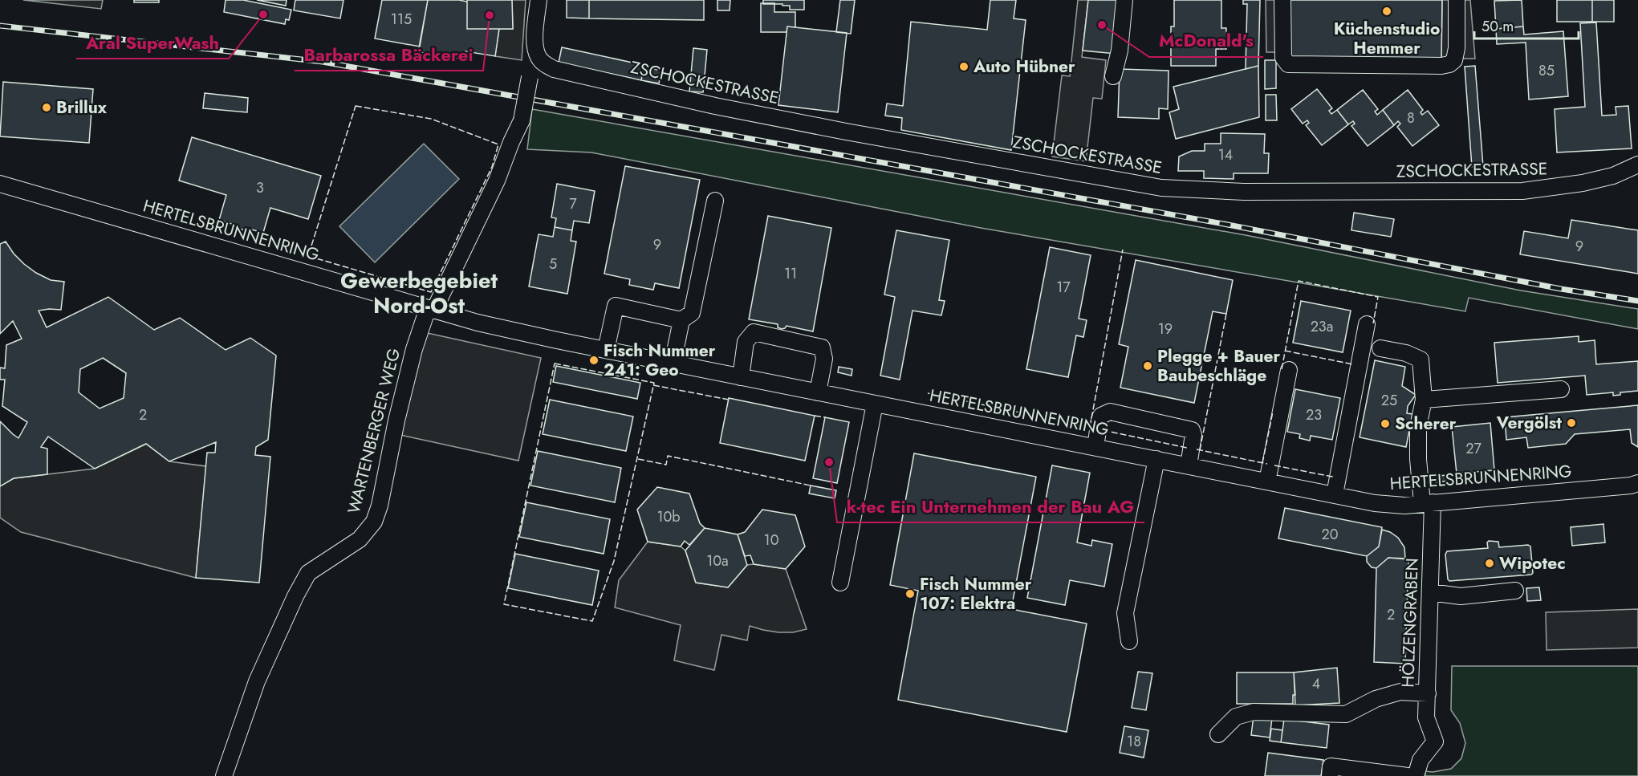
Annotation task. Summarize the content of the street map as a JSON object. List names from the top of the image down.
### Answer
{
  "streets": {
    "street": [
      "ZSCHOCKESTRASSE",
      "HERTELSBRUNNENRING",
      "WARTENBERGER WEG",
      "HÖLZENGRABEN"
    ]
  },
  "crossings": [
    ["ZSCHOCKESTRASSE", "WARTENBERGER WEG"],
    ["HERTELSBRUNNENRING", "WARTENBERGER WEG"],
    ["HERTELSBRUNNENRING", "HÖLZENGRABEN"]
  ],
  "districts": ["Gewerbegebiet Nord-Ost"],
  "places": [
    "Küchenstudio Hemmer",
    "Aral SuperWash",
    "Barbarossa Bäckerei",
    "McDonald's",
    "Auto Hübner",
    "Brillux",
    "Fisch Nummer 241: Geo",
    "Plegge + Bauer Baubeschläge",
    "Vergölst",
    "Scherer",
    "k-tec Ein Unternehmen der Bau AG",
    "Wipotec",
    "Fisch Nummer 107: Elektra"
  ],
  "house_numbers": [
    "115",
    "85",
    "8",
    "14",
    "3",
    "7",
    "9",
    "9",
    "5",
    "11",
    "17",
    "23a",
    "19",
    "25",
    "2",
    "23",
    "27",
    "10b",
    "20",
    "10",
    "10a",
    "2",
    "4",
    "18"
  ],
  "scale_bar": "50 m"
}
